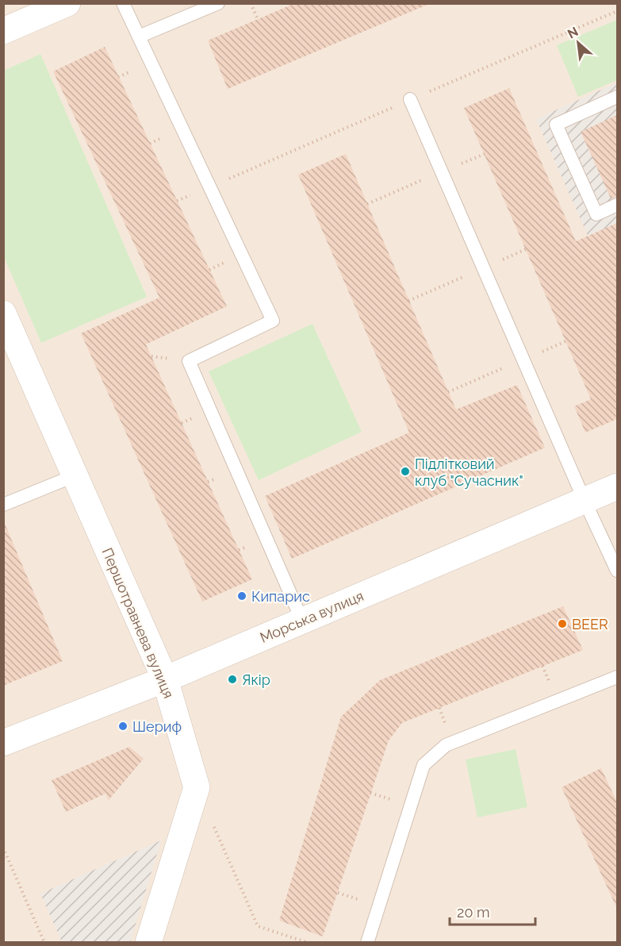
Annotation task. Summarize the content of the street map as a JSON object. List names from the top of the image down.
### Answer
{
  "streets": {
    "street": ["Морська вулиця", "Першотравнева вулиця"]
  },
  "crossings": [
    ["Морська вулиця", "Першотравнева вулиця"]
  ],
  "places": [
    "Підлітковий клуб \"Сучасник\"",
    "Кипарис",
    "BEER",
    "Якір",
    "Шериф"
  ],
  "scale_bar": "20 m",
  "north": "top left"
}
